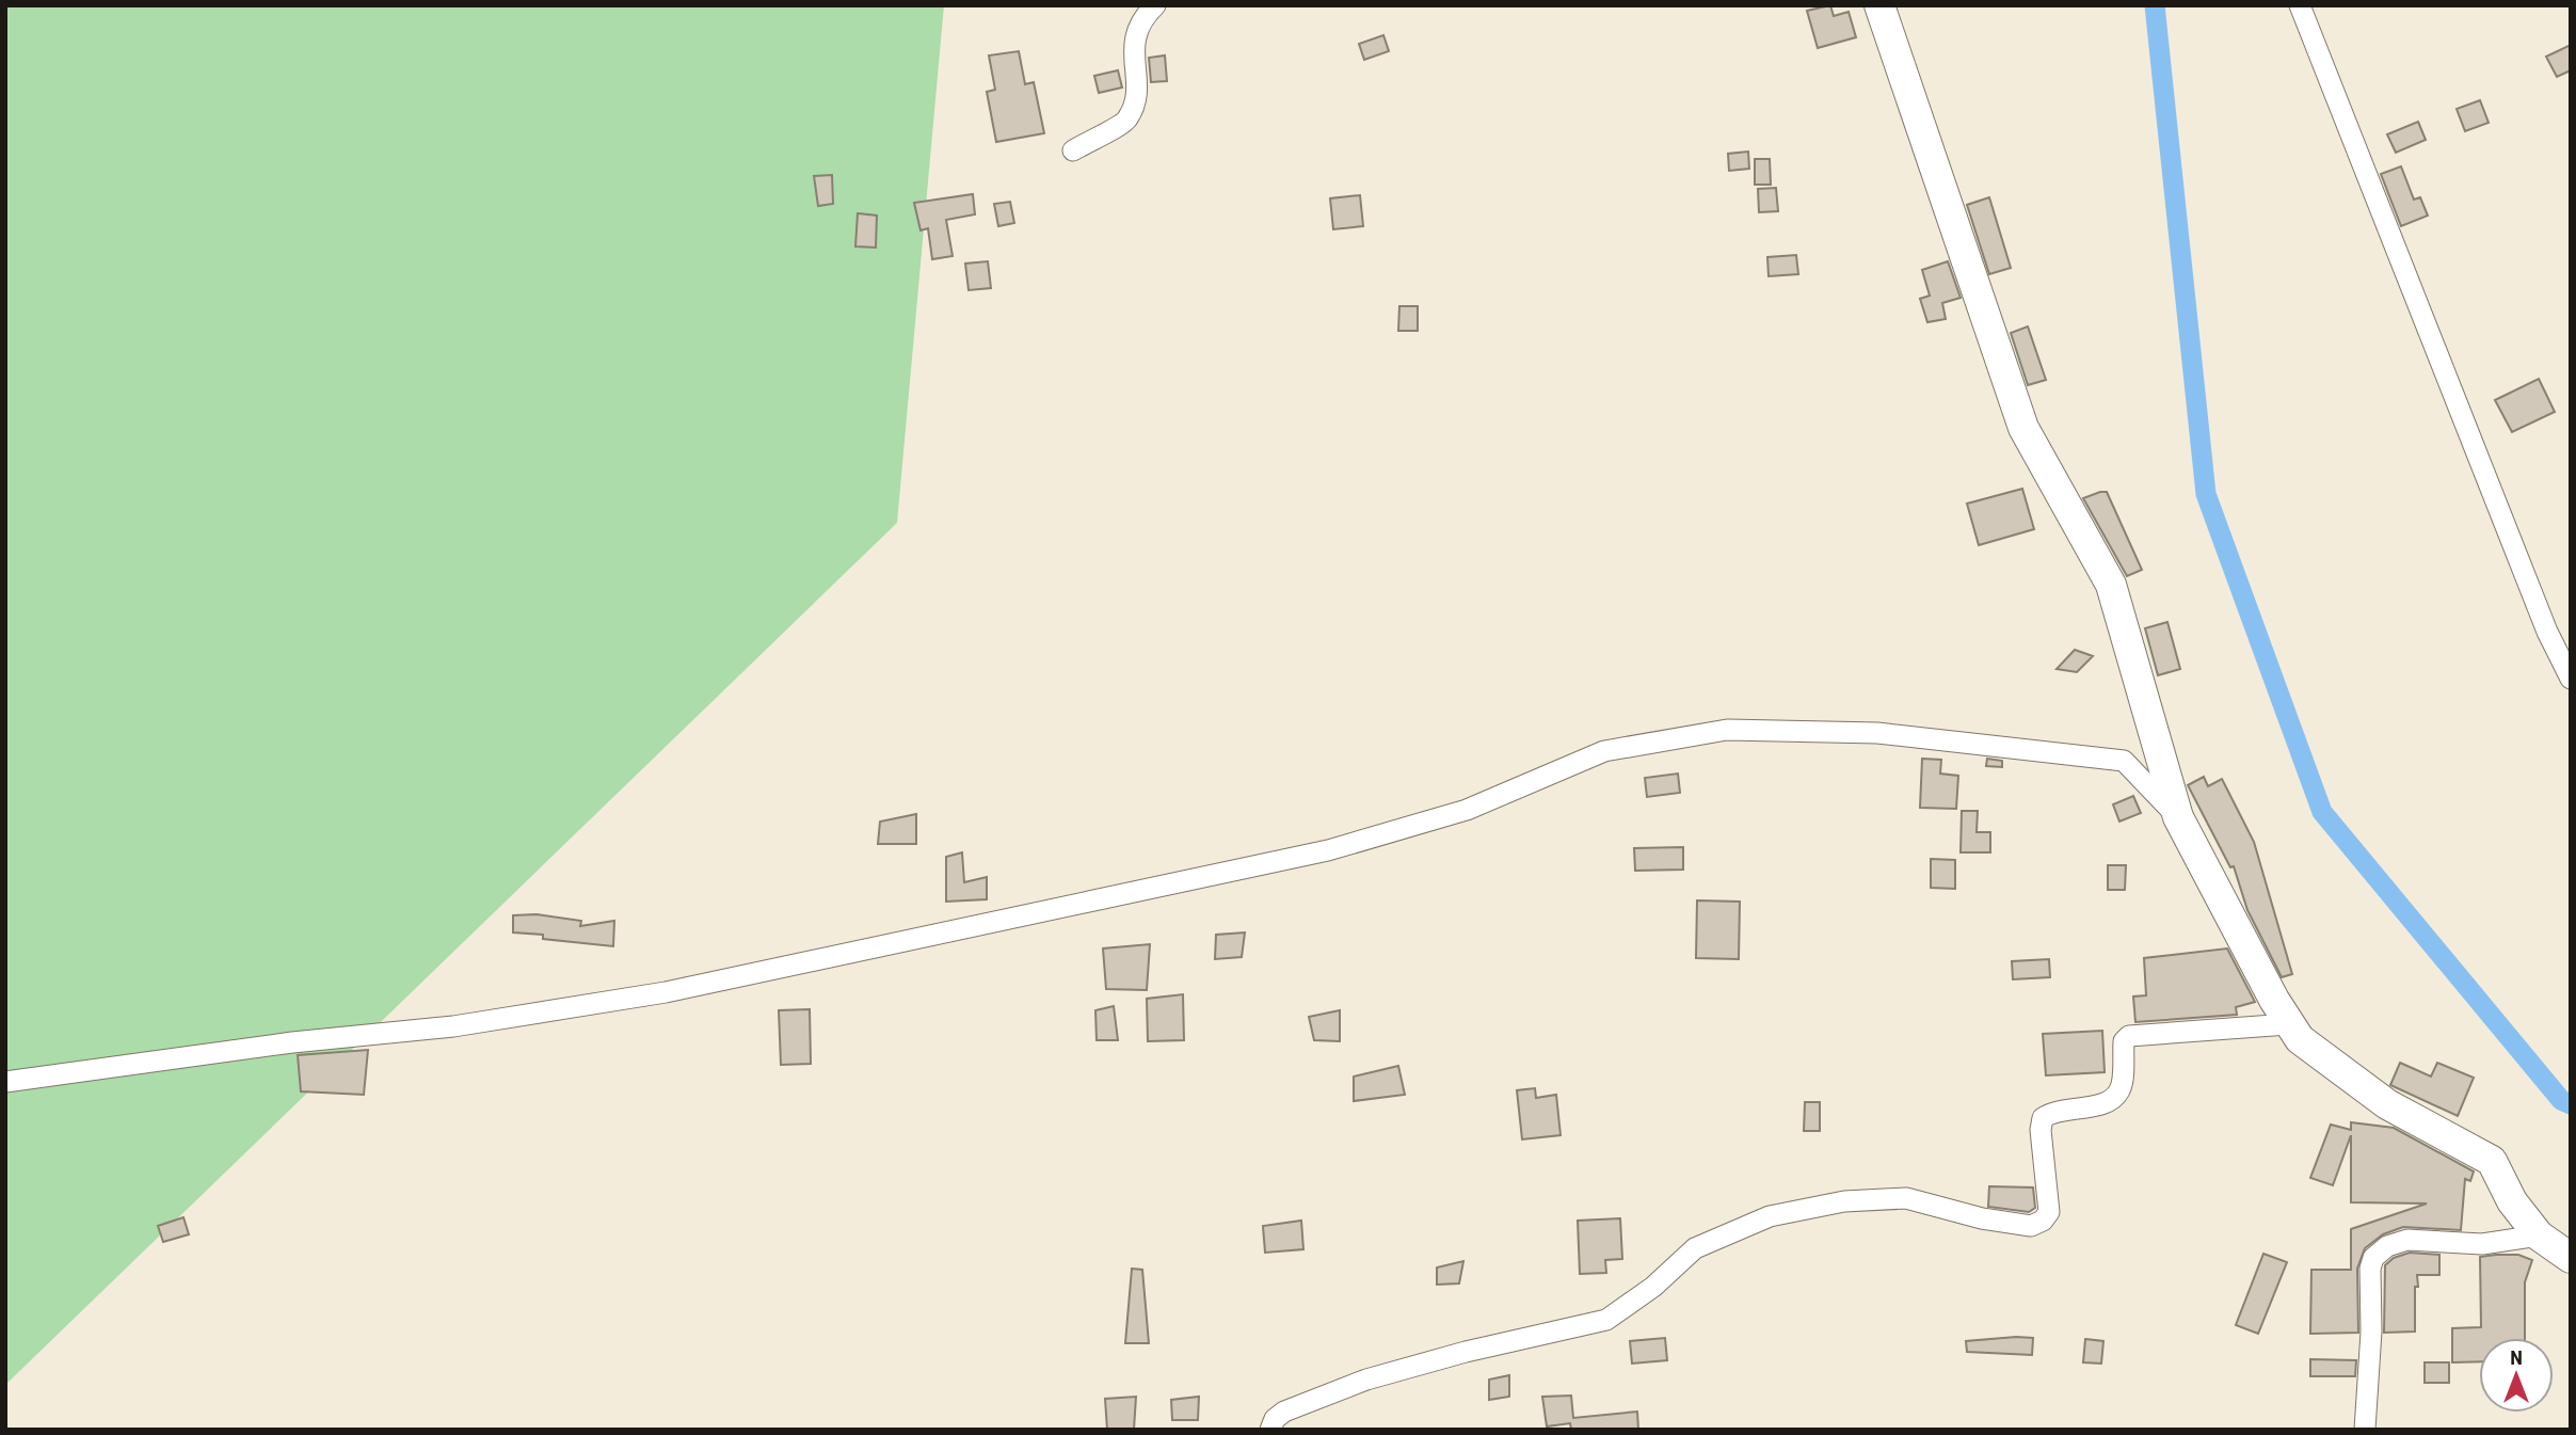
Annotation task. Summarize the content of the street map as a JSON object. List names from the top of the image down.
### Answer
{
  "north": "top"
}
